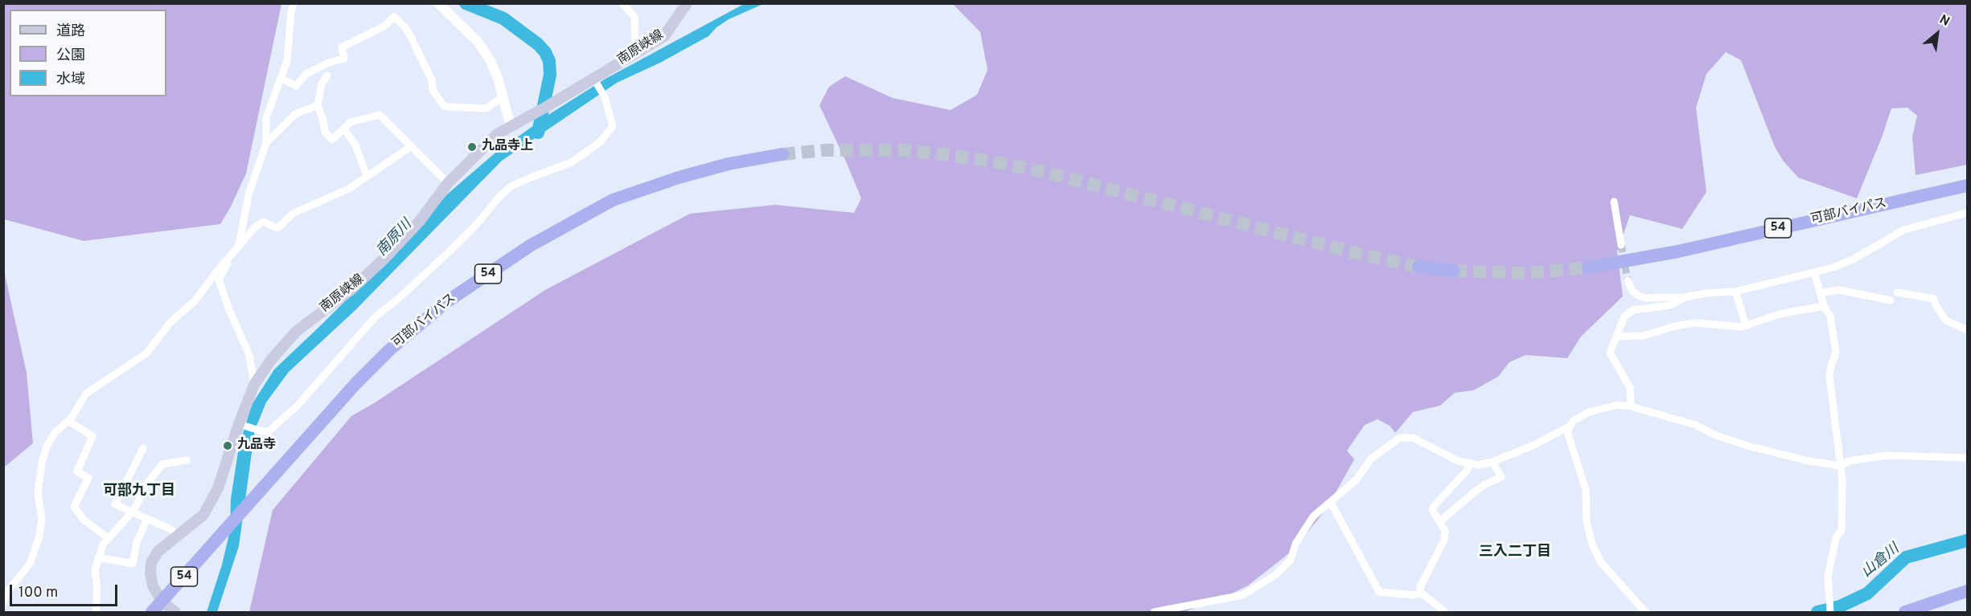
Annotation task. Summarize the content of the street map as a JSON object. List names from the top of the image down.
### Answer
{
  "streets": {
    "highway": ["可部バイパス", "54"],
    "main road": ["南原峡線"]
  },
  "crossings": [
    ["南原峡線", "可部バイパス"]
  ],
  "districts": ["可部九丁目", "三入二丁目"],
  "water": ["南原川", "山倉川"],
  "places": ["九品寺上", "九品寺"],
  "legend": ["道路", "公園", "水域"],
  "scale_bar": "100 m",
  "north": "top right"
}
